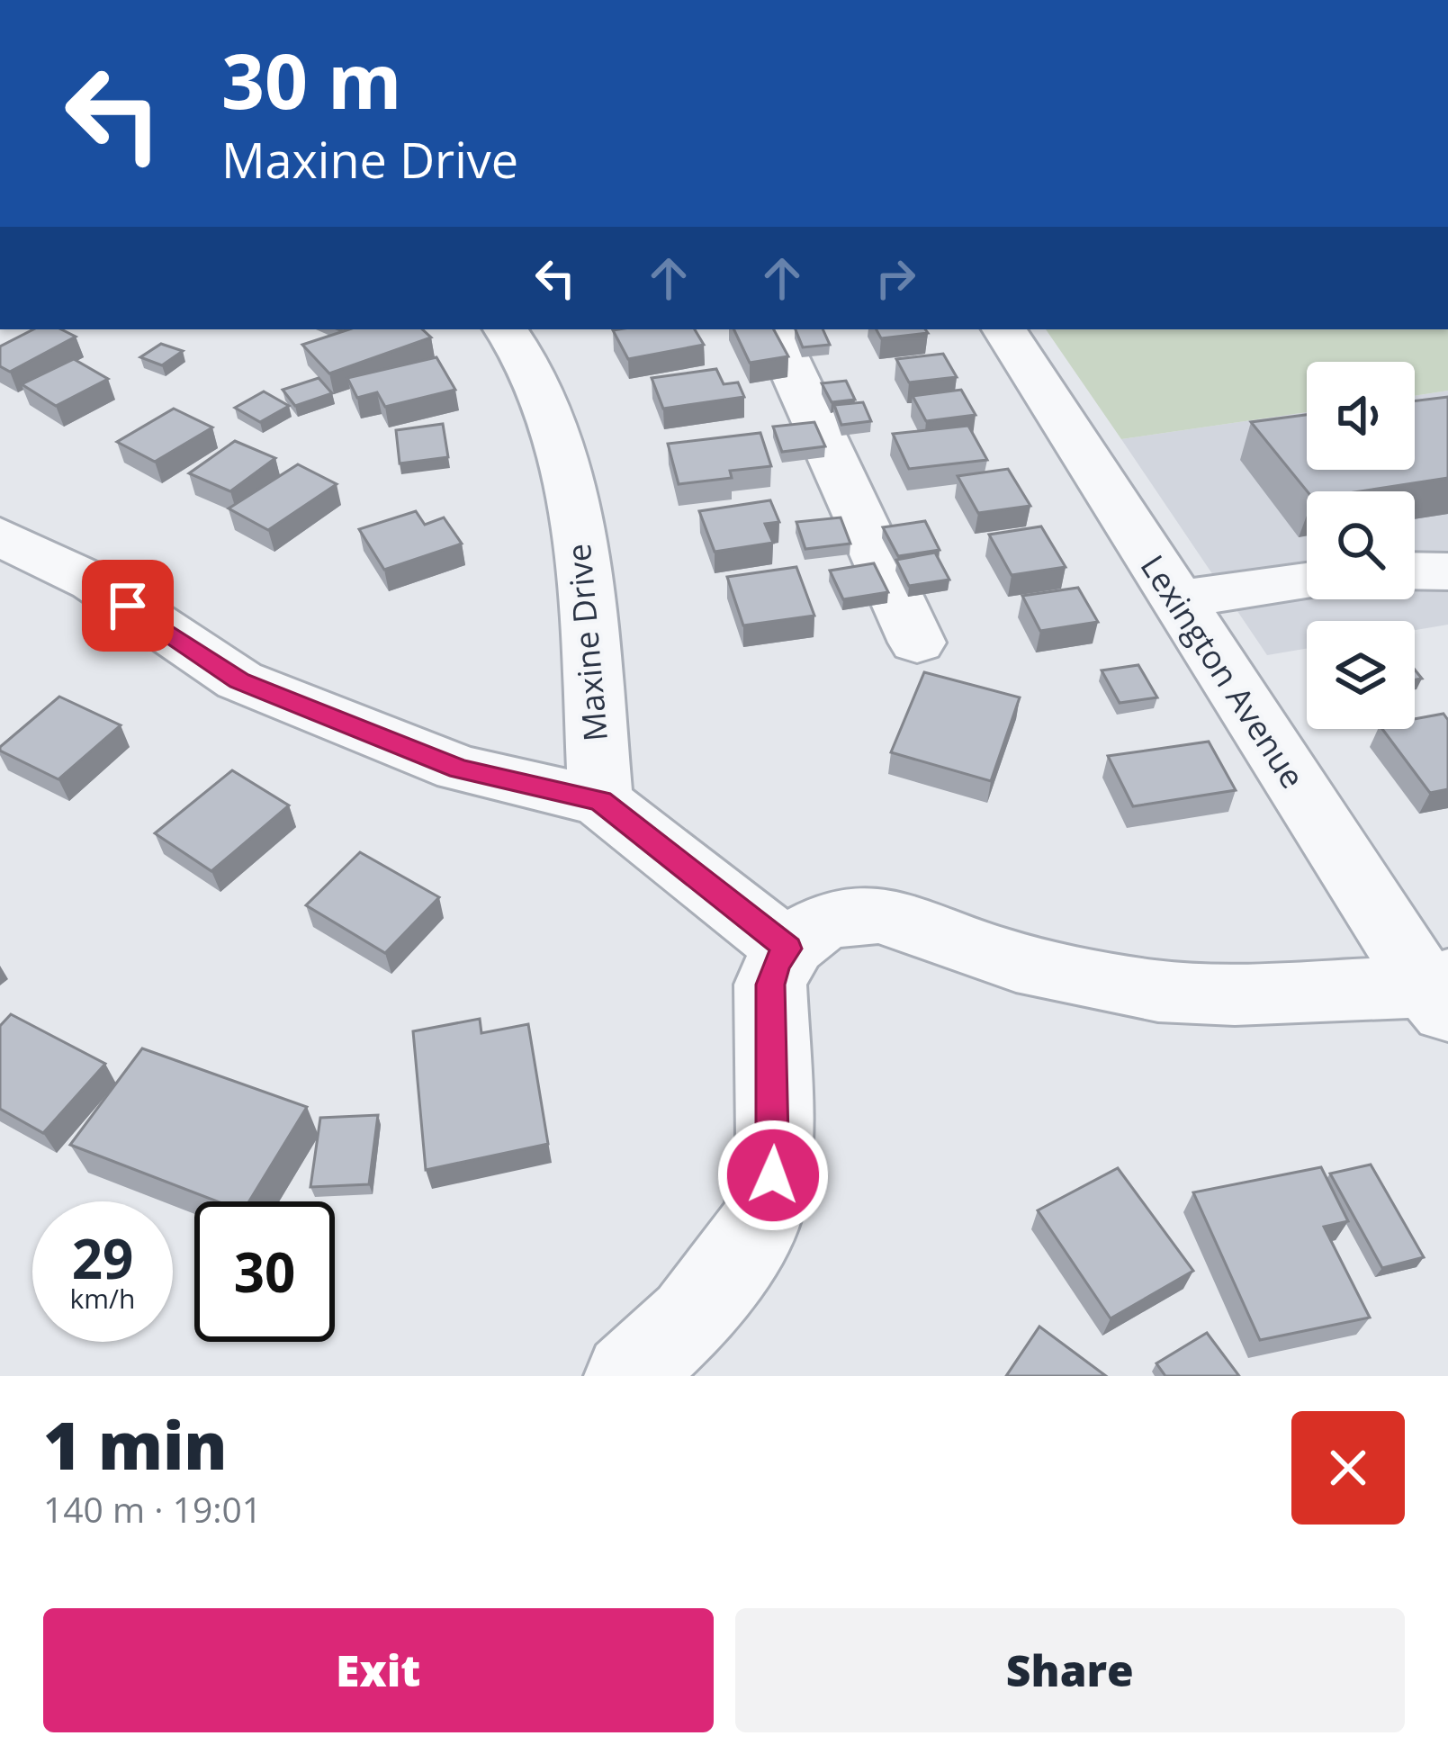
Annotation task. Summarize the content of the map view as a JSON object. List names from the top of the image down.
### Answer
{
  "streets": {
    "street": ["Maxine Drive", "Lexington Avenue"]
  },
  "page": {
    "turn": ["30 m", "Maxine Drive"],
    "speed": "29 km/h",
    "limit": "30",
    "heading": ["1 min", "140 m · 19:01"],
    "buttons": ["Exit", "Share"]
  }
}
